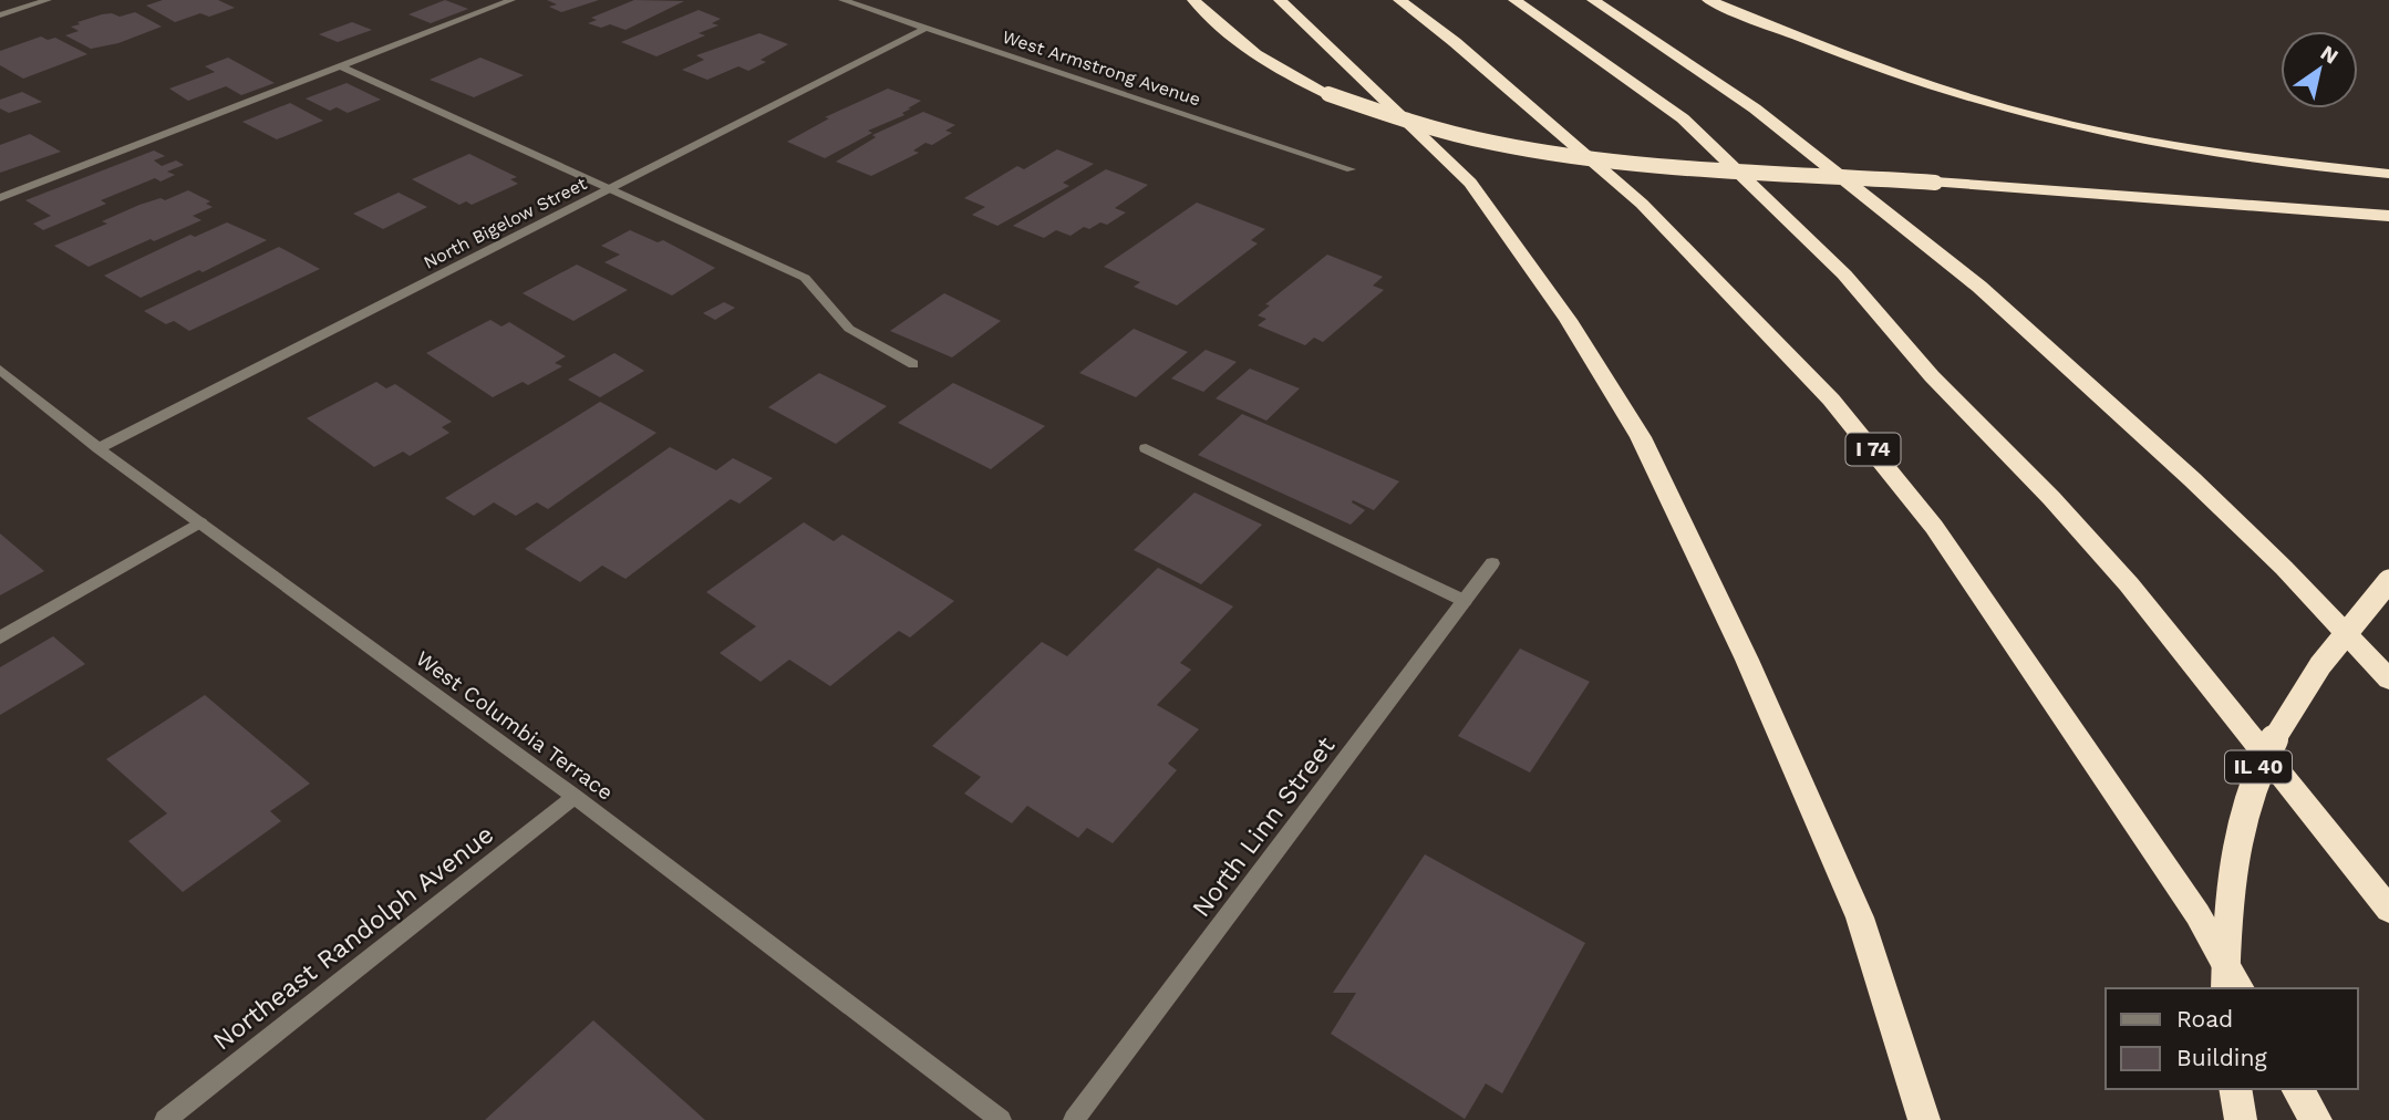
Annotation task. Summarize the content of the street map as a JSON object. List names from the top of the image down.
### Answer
{
  "streets": {
    "highway": ["I 74", "IL 40"],
    "street": [
      "West Armstrong Avenue",
      "North Bigelow Street",
      "West Columbia Terrace",
      "North Linn Street",
      "Northeast Randolph Avenue"
    ]
  },
  "crossings": [
    ["West Armstrong Avenue", "North Bigelow Street"],
    ["North Bigelow Street", "West Columbia Terrace"],
    ["West Columbia Terrace", "Northeast Randolph Avenue"]
  ],
  "legend": ["Road", "Building"],
  "north": "top right"
}
